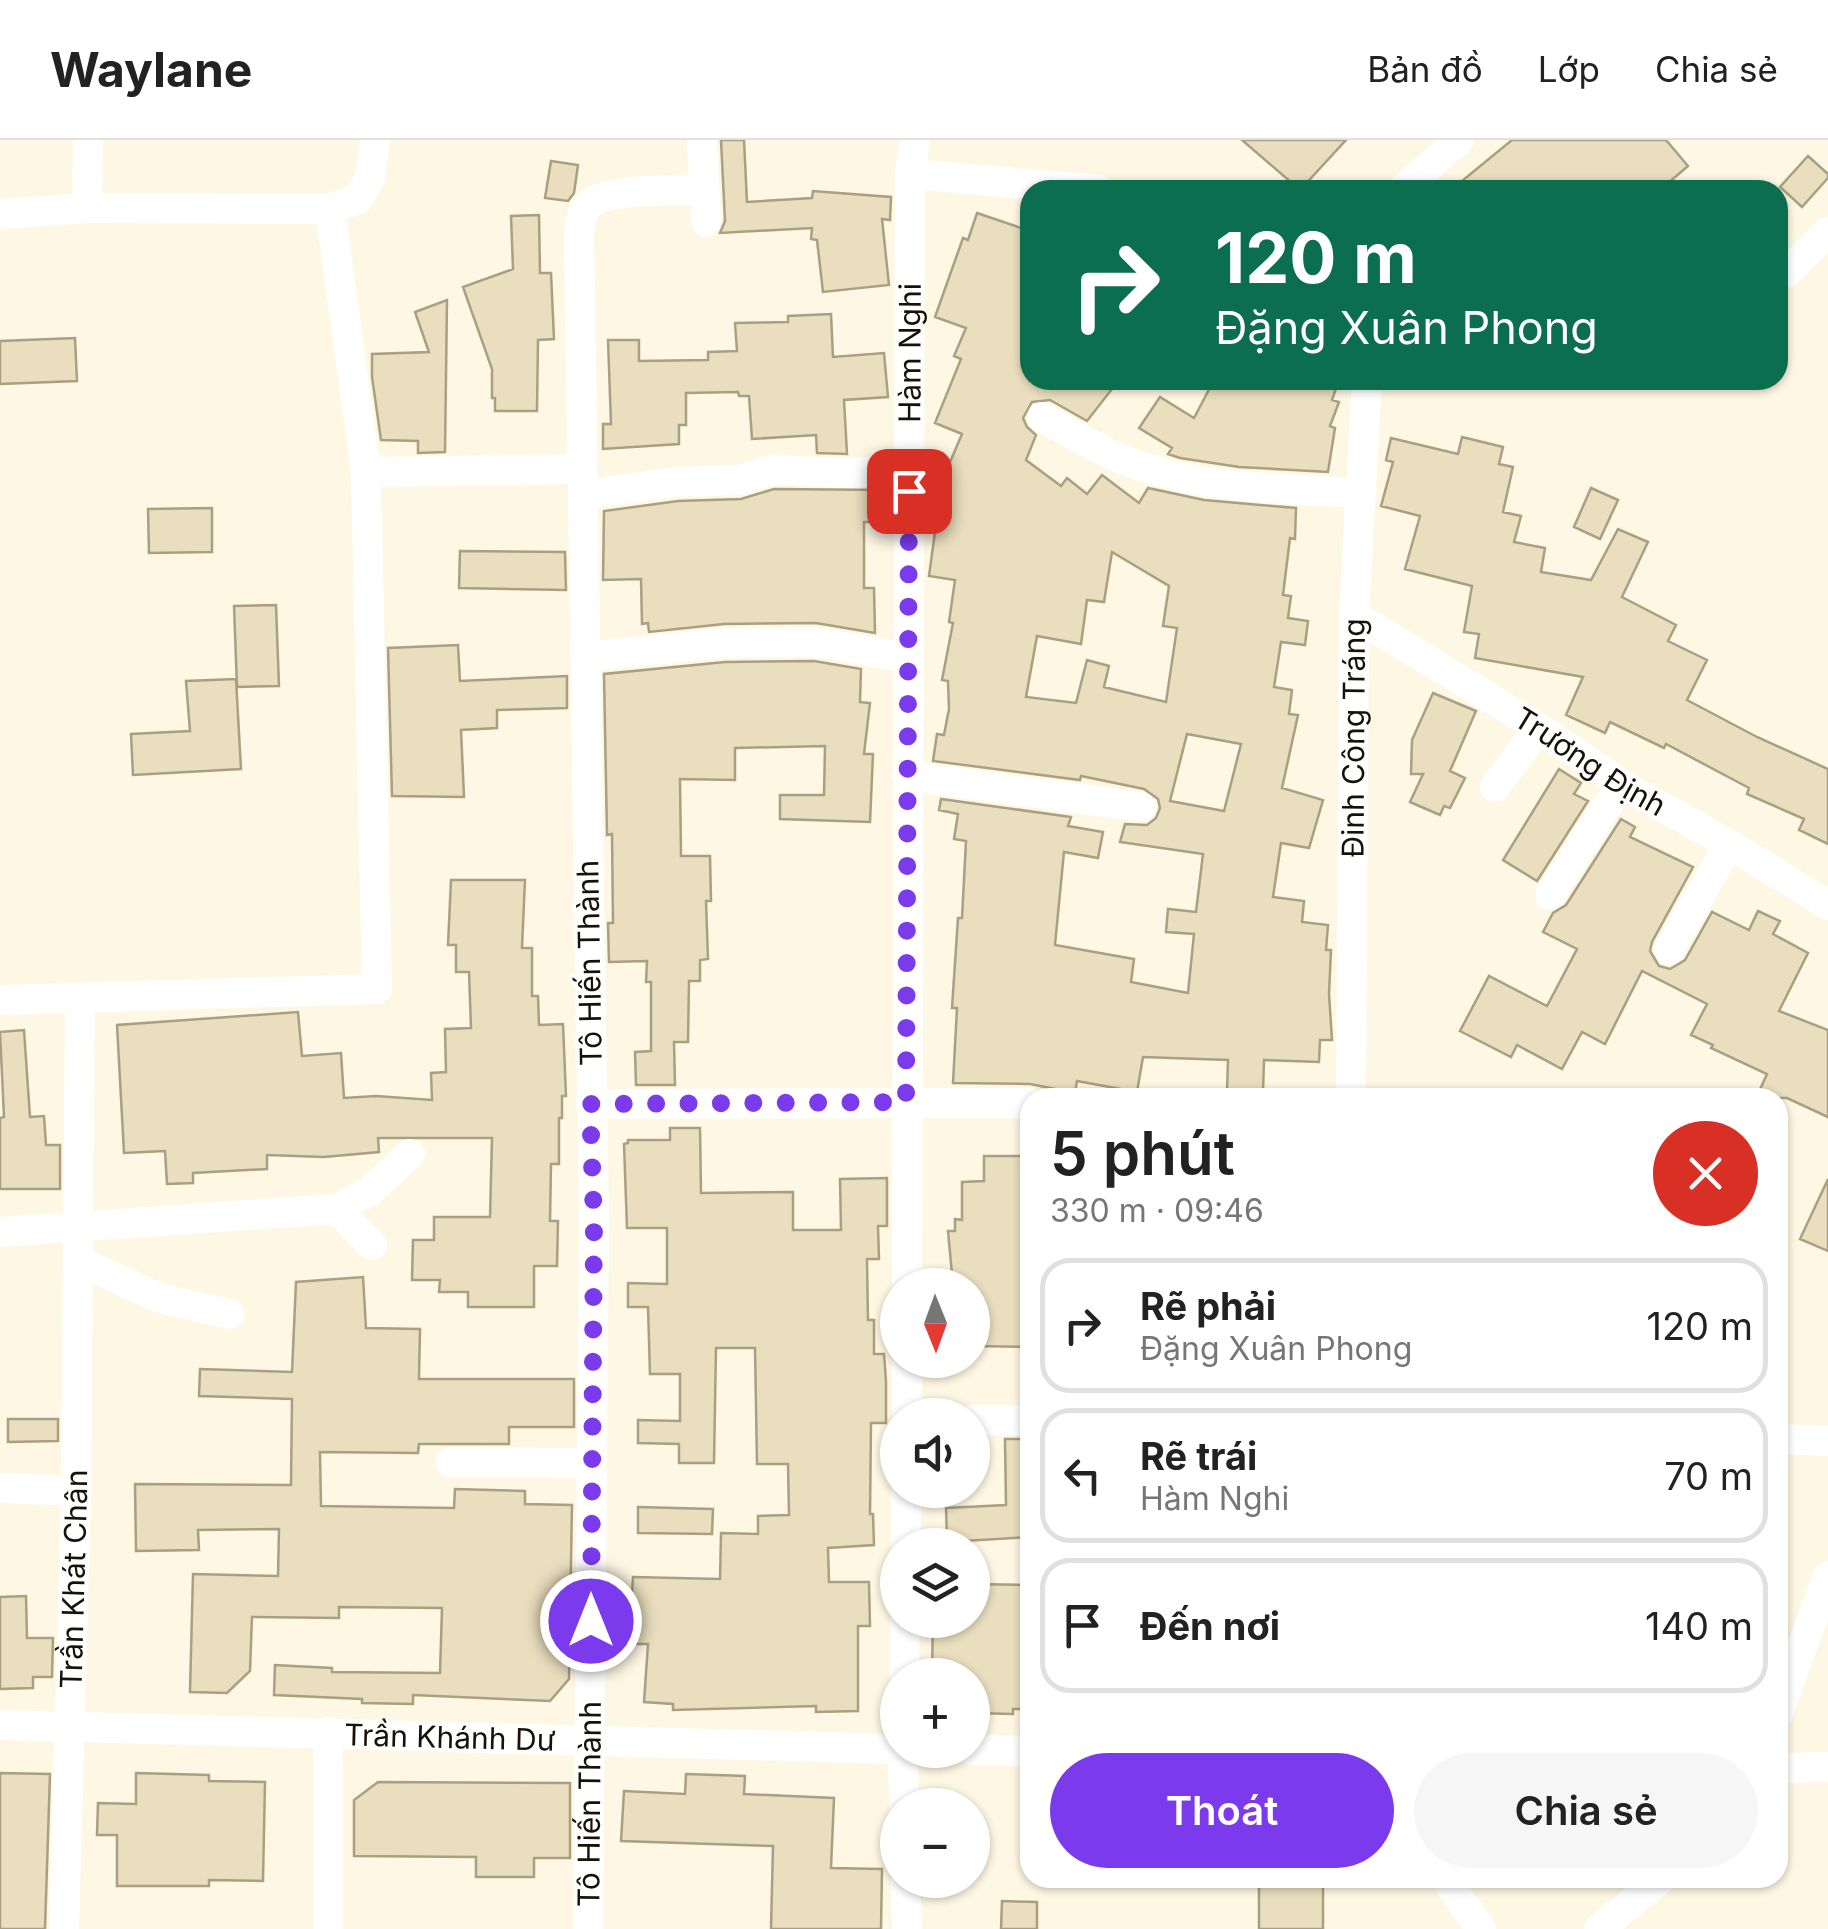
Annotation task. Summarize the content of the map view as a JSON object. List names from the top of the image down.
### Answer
{
  "streets": {
    "street": [
      "Hàm Nghi",
      "Đinh Công Tráng",
      "Trương Định",
      "Tô Hiến Thành",
      "Trần Khát Chân",
      "Trần Khánh Dư"
    ]
  },
  "crossings": [
    ["Đinh Công Tráng", "Trương Định"],
    ["Tô Hiến Thành", "Trần Khánh Dư"],
    ["Trần Khát Chân", "Trần Khánh Dư"]
  ],
  "north": "bottom",
  "page": {
    "header": "Waylane",
    "nav": ["Bản đồ", "Lớp", "Chia sẻ"],
    "turn": ["120 m", "Đặng Xuân Phong"],
    "heading": ["5 phút", "330 m · 09:46"],
    "list": [
      {
        "name": "Rẽ phải",
        "note": "Đặng Xuân Phong",
        "value": "120 m"
      },
      {
        "name": "Rẽ trái",
        "note": "Hàm Nghi",
        "value": "70 m"
      },
      {
        "name": "Đến nơi",
        "value": "140 m"
      }
    ],
    "map_buttons": ["+", "−"],
    "buttons": ["Thoát", "Chia sẻ"]
  }
}
